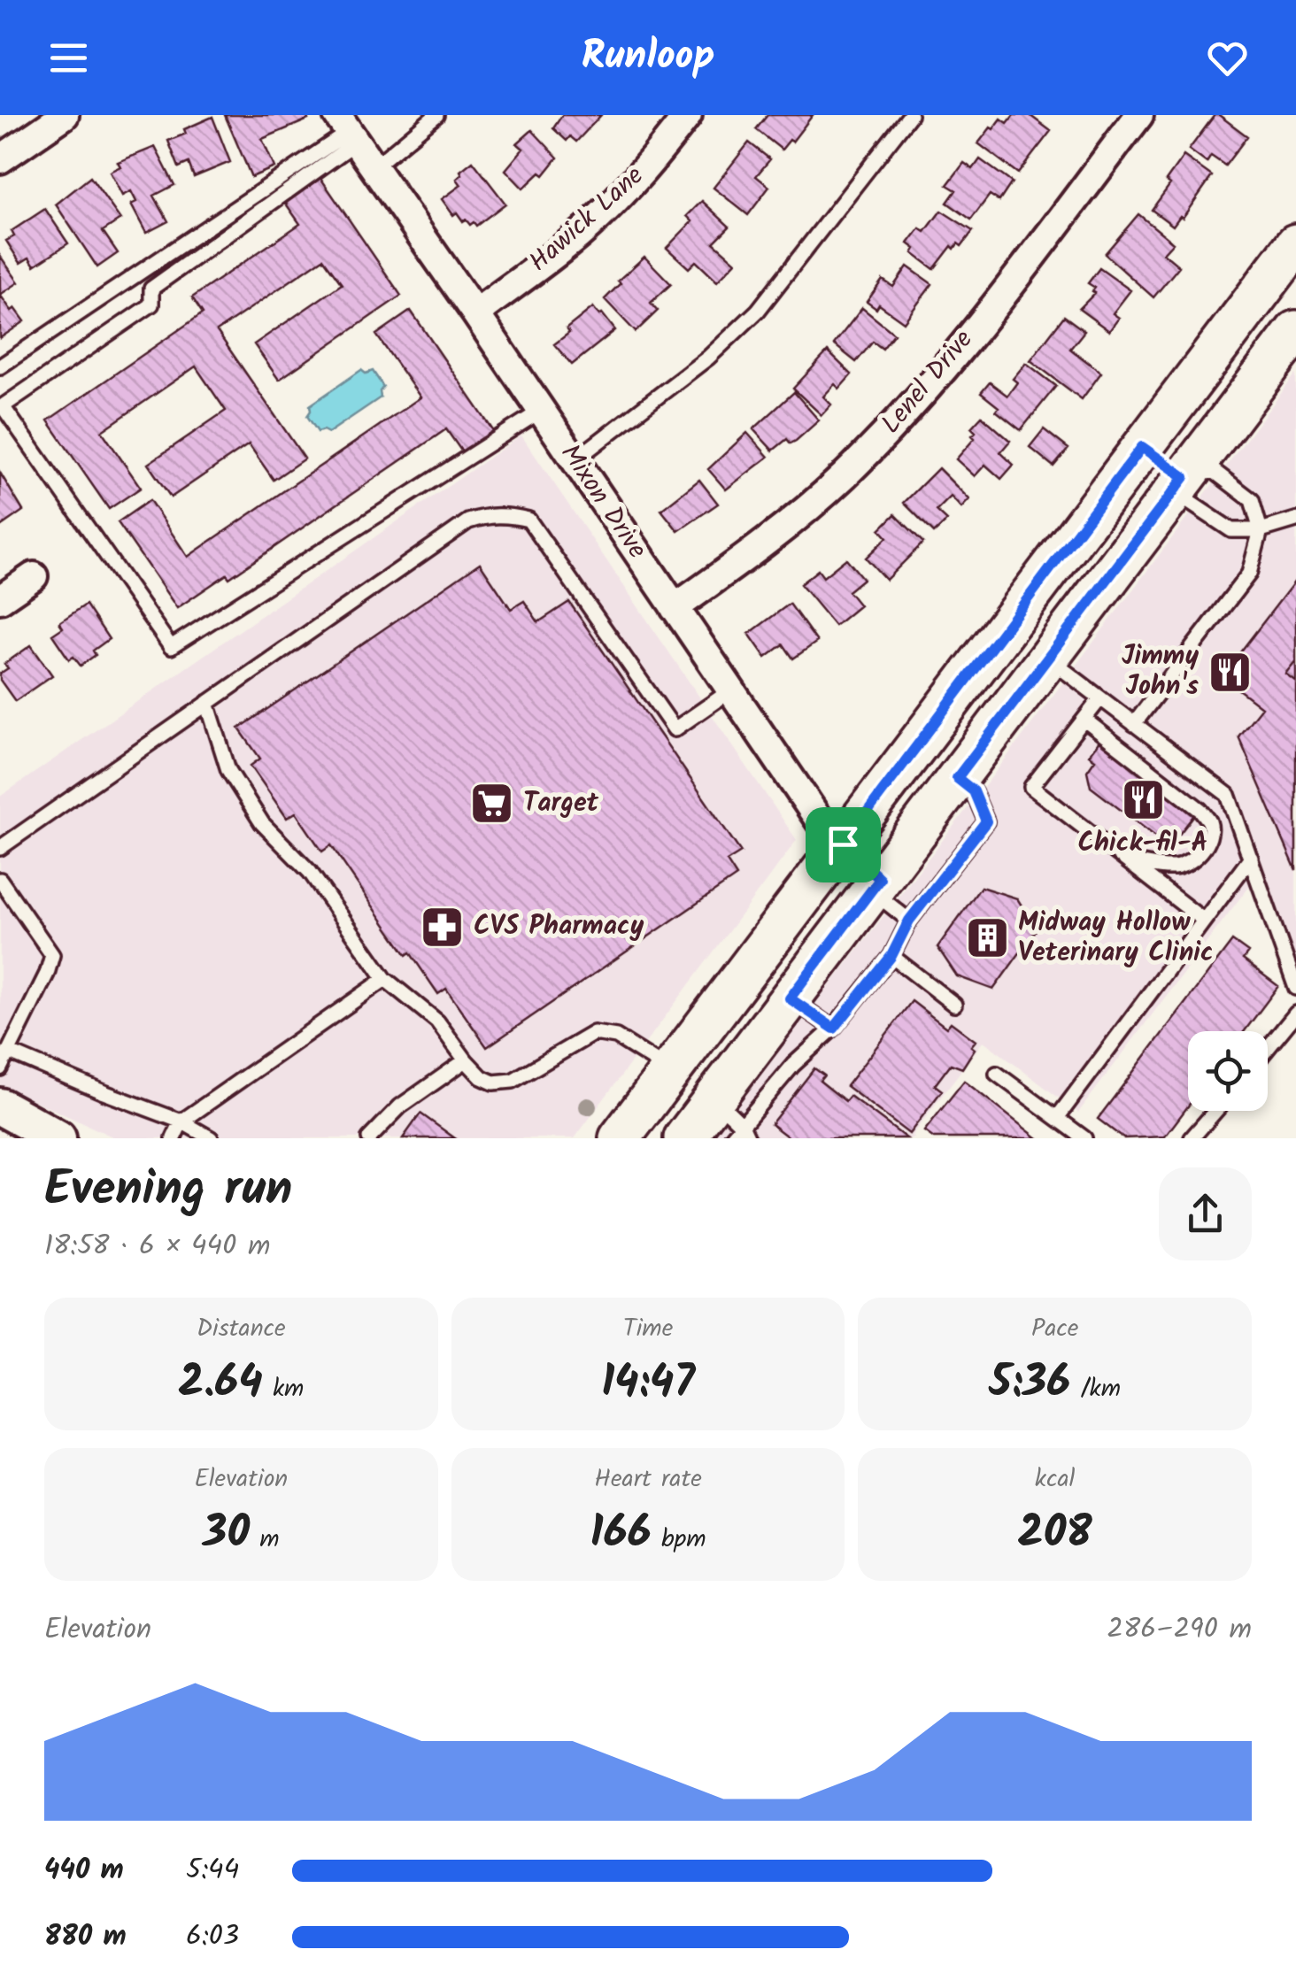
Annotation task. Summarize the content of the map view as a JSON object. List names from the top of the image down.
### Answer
{
  "streets": {
    "street": ["Hawick Lane", "Lenel Drive", "Mixon Drive"]
  },
  "crossings": [
    ["Hawick Lane", "Mixon Drive"],
    ["Lenel Drive", "Mixon Drive"]
  ],
  "places": {
    "restaurant": ["Jimmy John's", "Chick-fil-A"],
    "supermarket": ["Target"],
    "pharmacy": ["CVS Pharmacy"],
    "building": ["Midway Hollow Veterinary Clinic"]
  },
  "page": {
    "header": "Runloop",
    "heading": ["Evening run", "18:58 · 6 × 440 m"],
    "stats": [
      ["Distance", "2.64 km"],
      ["Time", "14:47"],
      ["Pace", "5:36 /km"],
      ["Elevation", "30 m"],
      ["Heart rate", "166 bpm"],
      ["kcal", "208"]
    ],
    "chart": ["Elevation", "286–290 m"],
    "list": [
      {
        "name": "440 m",
        "note": "5:44"
      },
      {
        "name": "880 m",
        "note": "6:03"
      }
    ]
  }
}
